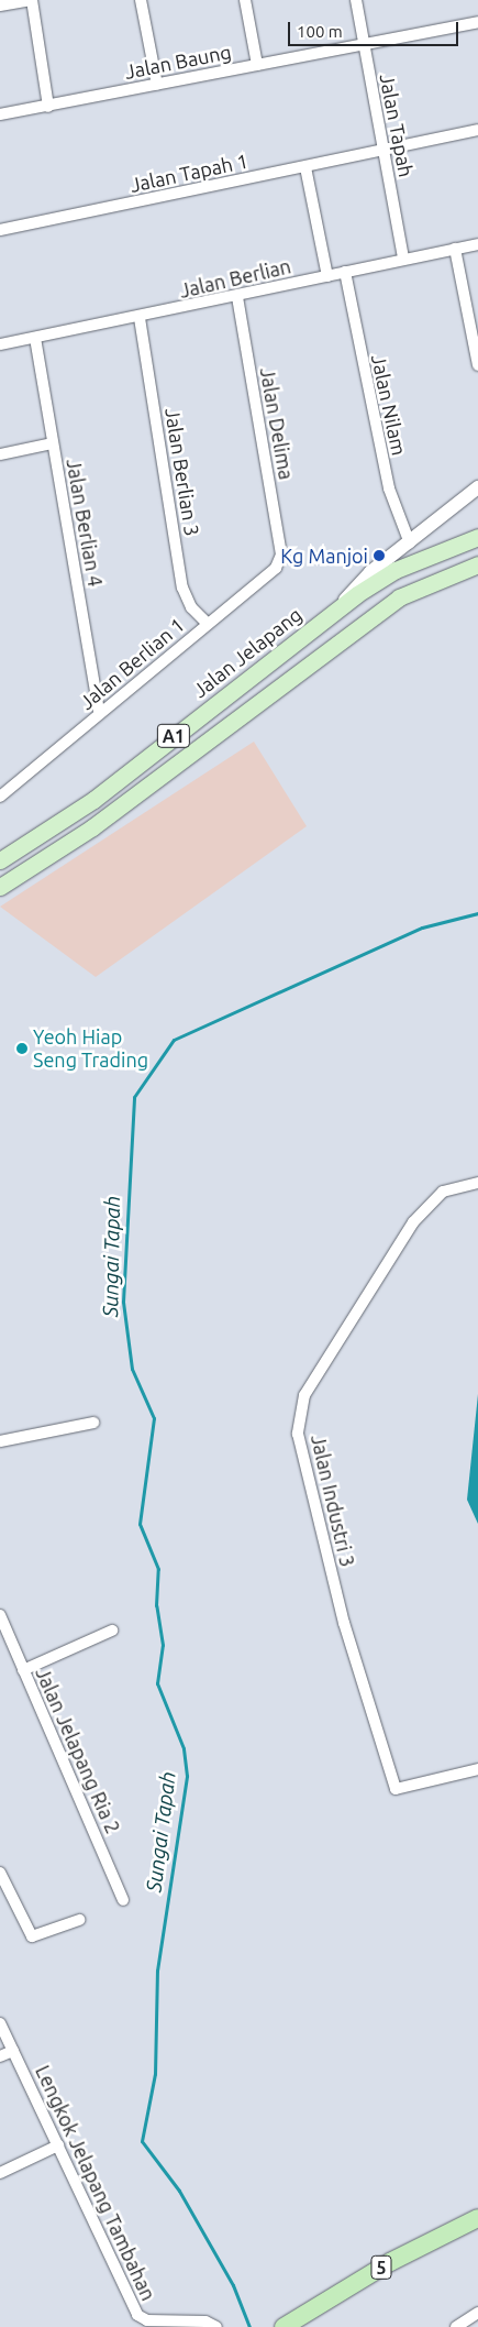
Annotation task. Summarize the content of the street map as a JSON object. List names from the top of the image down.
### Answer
{
  "streets": {
    "highway": ["5"],
    "main road": ["Jalan Jelapang", "A1"],
    "street": [
      "Jalan Baung",
      "Jalan Tapah",
      "Jalan Tapah 1",
      "Jalan Berlian",
      "Jalan Nilam",
      "Jalan Delima",
      "Jalan Berlian 3",
      "Jalan Berlian 4",
      "Jalan Berlian 1",
      "Jalan Industri 3",
      "Jalan Jelapang Ria 2",
      "Lengkok Jelapang Tambahan"
    ]
  },
  "crossings": [
    ["Jalan Baung", "Jalan Tapah"],
    ["Jalan Tapah", "Jalan Tapah 1"],
    ["Jalan Tapah", "Jalan Berlian"],
    ["Jalan Berlian", "Jalan Nilam"],
    ["Jalan Berlian", "Jalan Delima"],
    ["Jalan Berlian", "Jalan Berlian 3"],
    ["Jalan Berlian", "Jalan Berlian 4"],
    ["Jalan Delima", "Jalan Berlian 1"],
    ["Jalan Berlian 3", "Jalan Berlian 1"],
    ["Jalan Berlian 4", "Jalan Berlian 1"]
  ],
  "water": ["Sungai Tapah"],
  "places": ["Kg Manjoi", "Yeoh Hiap Seng Trading"],
  "scale_bar": "100 m"
}
